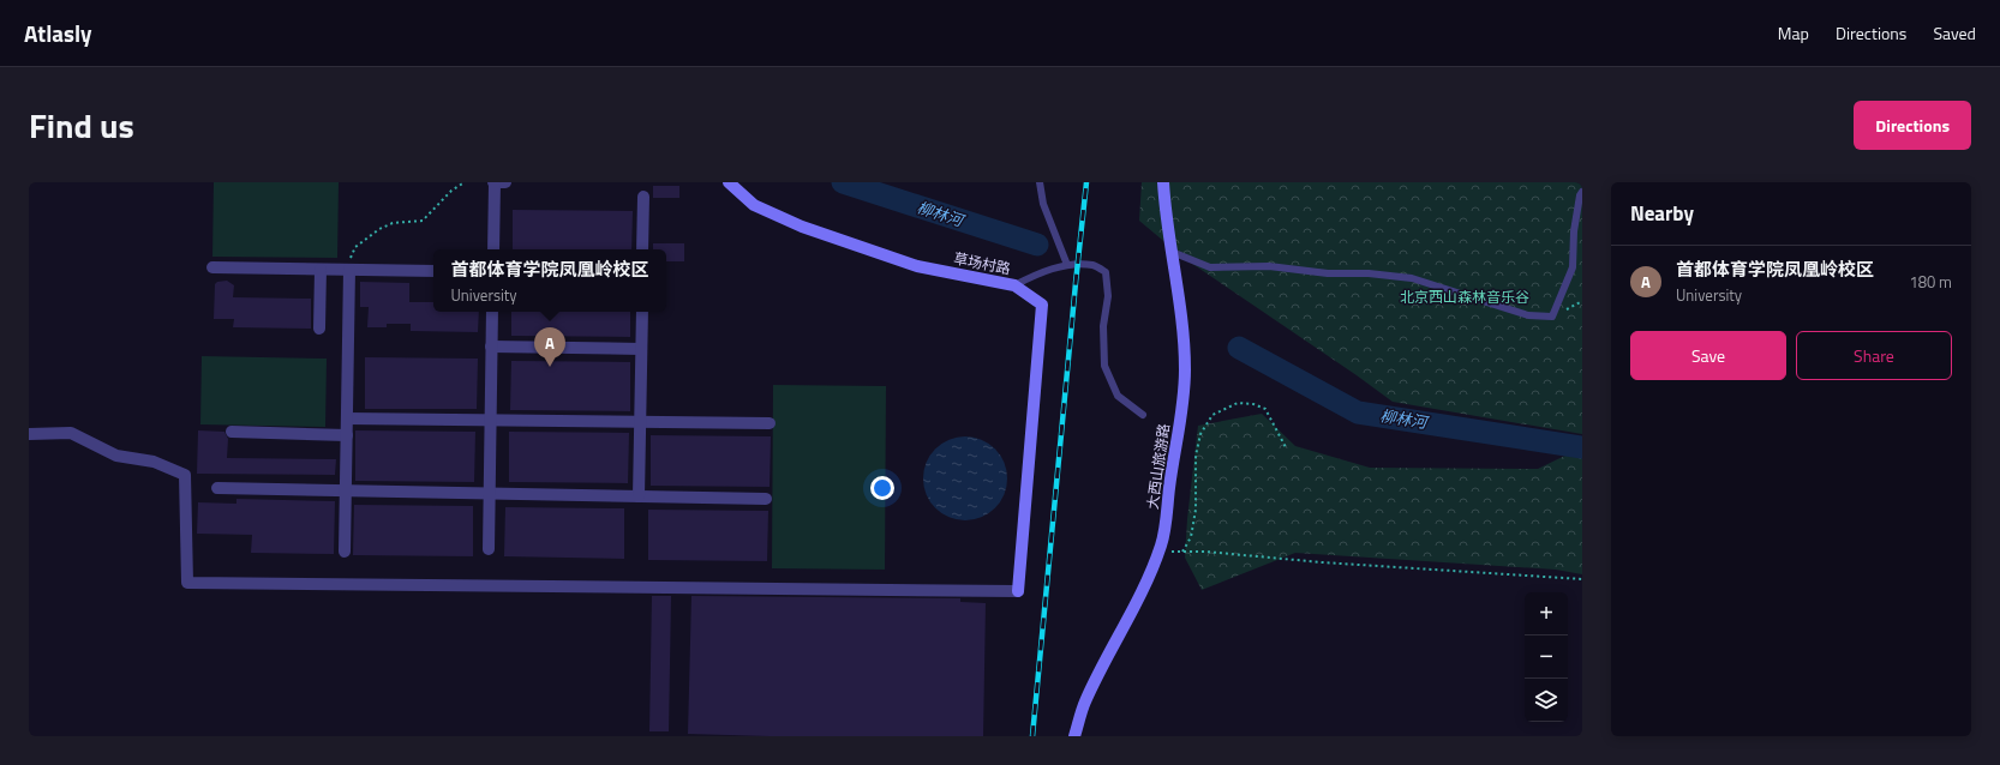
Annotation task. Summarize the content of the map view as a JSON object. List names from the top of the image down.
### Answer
{
  "streets": {
    "street": ["草场村路", "大西山旅游路"]
  },
  "water": ["柳林河"],
  "parks": ["北京西山森林音乐谷"],
  "page": {
    "header": "Atlasly",
    "nav": ["Map", "Directions", "Saved"],
    "title": "Find us",
    "buttons": [
      "Directions",
      ["Save", "Share"]
    ],
    "heading": "Nearby",
    "list": [
      {
        "mark": "A",
        "name": "首都体育学院凤凰岭校区",
        "note": "University",
        "value": "180 m"
      }
    ],
    "popup": ["首都体育学院凤凰岭校区", "University"],
    "pins": "A",
    "map_buttons": ["+", "−"]
  }
}
